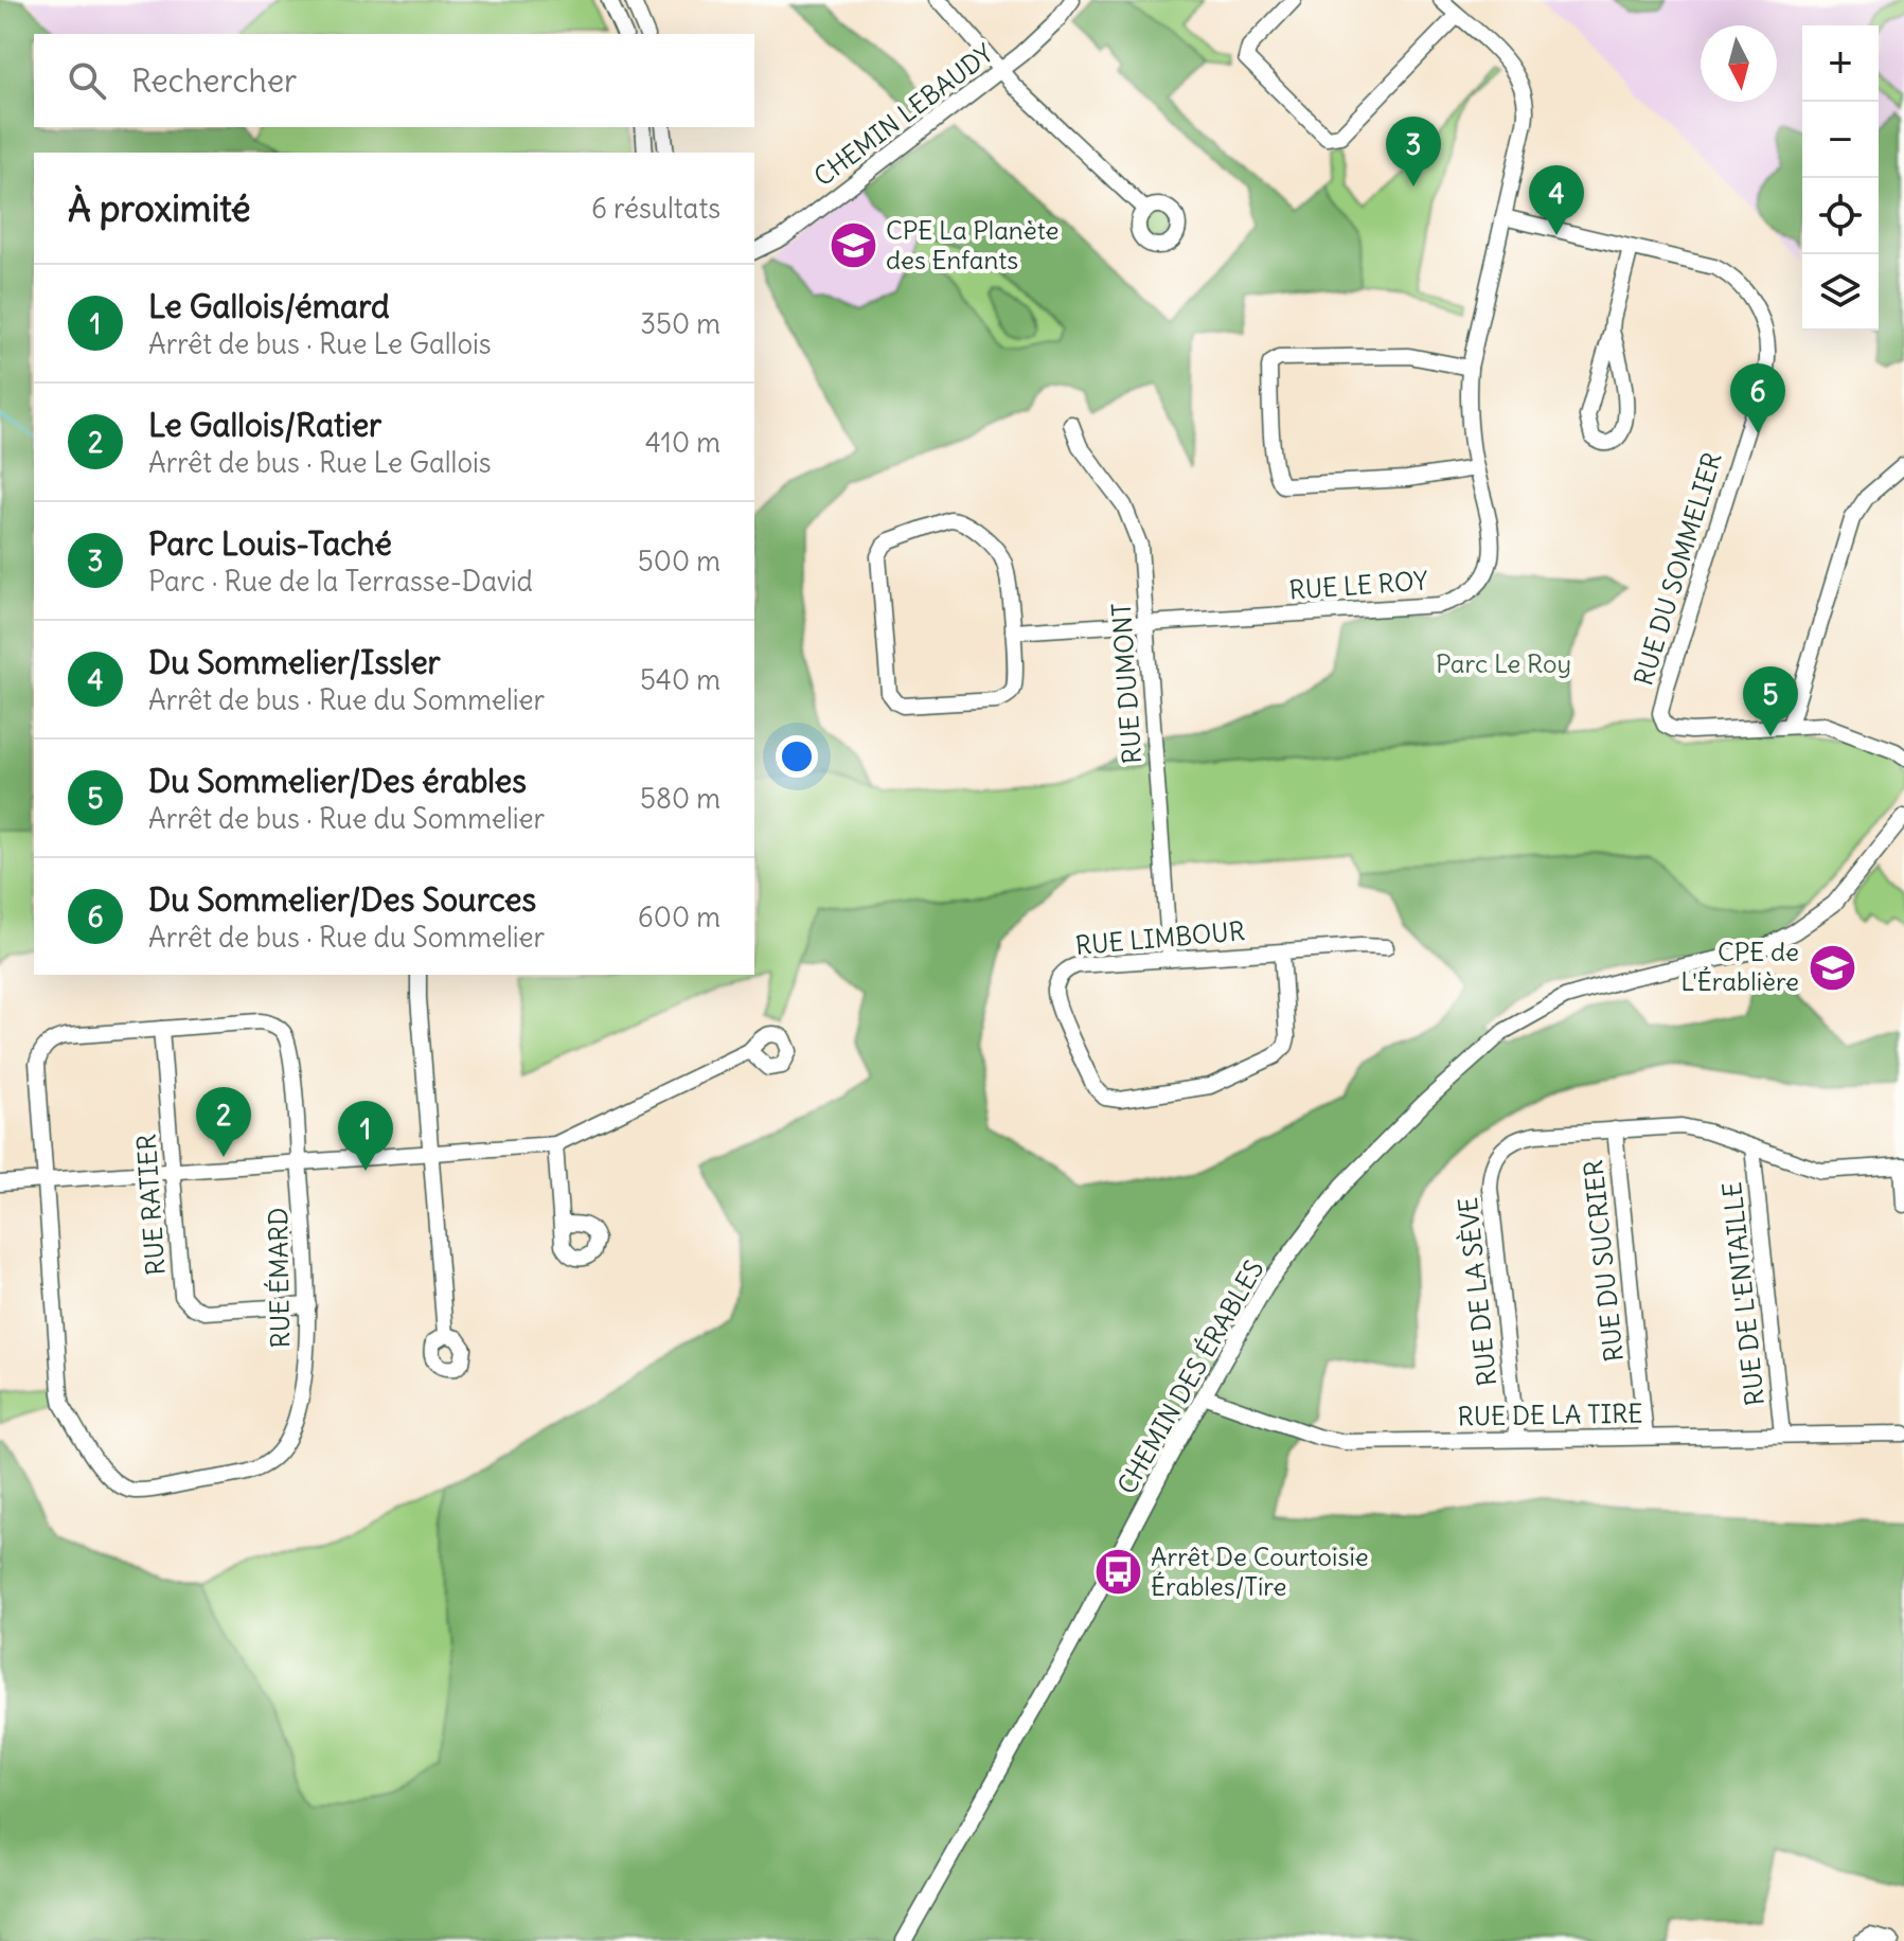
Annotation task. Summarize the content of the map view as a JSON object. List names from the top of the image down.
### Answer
{
  "streets": {
    "street": [
      "CHEMIN LEBAUDY",
      "RUE DU SOMMELIER",
      "RUE LE ROY",
      "RUE DUMONT",
      "RUE LIMBOUR",
      "RUE RATIER",
      "RUE DU SUCRIER",
      "RUE ÉMARD",
      "RUE DE LA SÈVE",
      "RUE DE L'ENTAILLE",
      "CHEMIN DES ÉRABLES",
      "RUE DE LA TIRE"
    ]
  },
  "crossings": [
    ["RUE DU SOMMELIER", "RUE LE ROY"],
    ["RUE LE ROY", "RUE DUMONT"],
    ["RUE DUMONT", "RUE LIMBOUR"],
    ["RUE RATIER", "RUE ÉMARD"],
    ["RUE DU SUCRIER", "RUE DE LA SÈVE"],
    ["RUE DU SUCRIER", "RUE DE LA TIRE"],
    ["RUE DE LA SÈVE", "RUE DE L'ENTAILLE"],
    ["RUE DE LA SÈVE", "RUE DE LA TIRE"],
    ["RUE DE L'ENTAILLE", "RUE DE LA TIRE"],
    ["CHEMIN DES ÉRABLES", "RUE DE LA TIRE"]
  ],
  "parks": ["Parc Le Roy"],
  "places": {
    "school or university": ["CPE La Planète des Enfants", "CPE de L'Érablière"],
    "bus stop": ["Arrêt De Courtoisie Érables/Tire"]
  },
  "north": "bottom",
  "page": {
    "map_buttons": ["+", "−"],
    "search": "Rechercher",
    "pins": [
      "3",
      "4",
      "6",
      "5",
      "2",
      "1"
    ],
    "heading": ["À proximité", "6 résultats"],
    "list": [
      {
        "mark": "1",
        "name": "Le Gallois/émard",
        "note": "Arrêt de bus · Rue Le Gallois",
        "value": "350 m"
      },
      {
        "mark": "2",
        "name": "Le Gallois/Ratier",
        "note": "Arrêt de bus · Rue Le Gallois",
        "value": "410 m"
      },
      {
        "mark": "3",
        "name": "Parc Louis-Taché",
        "note": "Parc · Rue de la Terrasse-David",
        "value": "500 m"
      },
      {
        "mark": "4",
        "name": "Du Sommelier/Issler",
        "note": "Arrêt de bus · Rue du Sommelier",
        "value": "540 m"
      },
      {
        "mark": "5",
        "name": "Du Sommelier/Des érables",
        "note": "Arrêt de bus · Rue du Sommelier",
        "value": "580 m"
      },
      {
        "mark": "6",
        "name": "Du Sommelier/Des Sources",
        "note": "Arrêt de bus · Rue du Sommelier",
        "value": "600 m"
      }
    ]
  }
}
